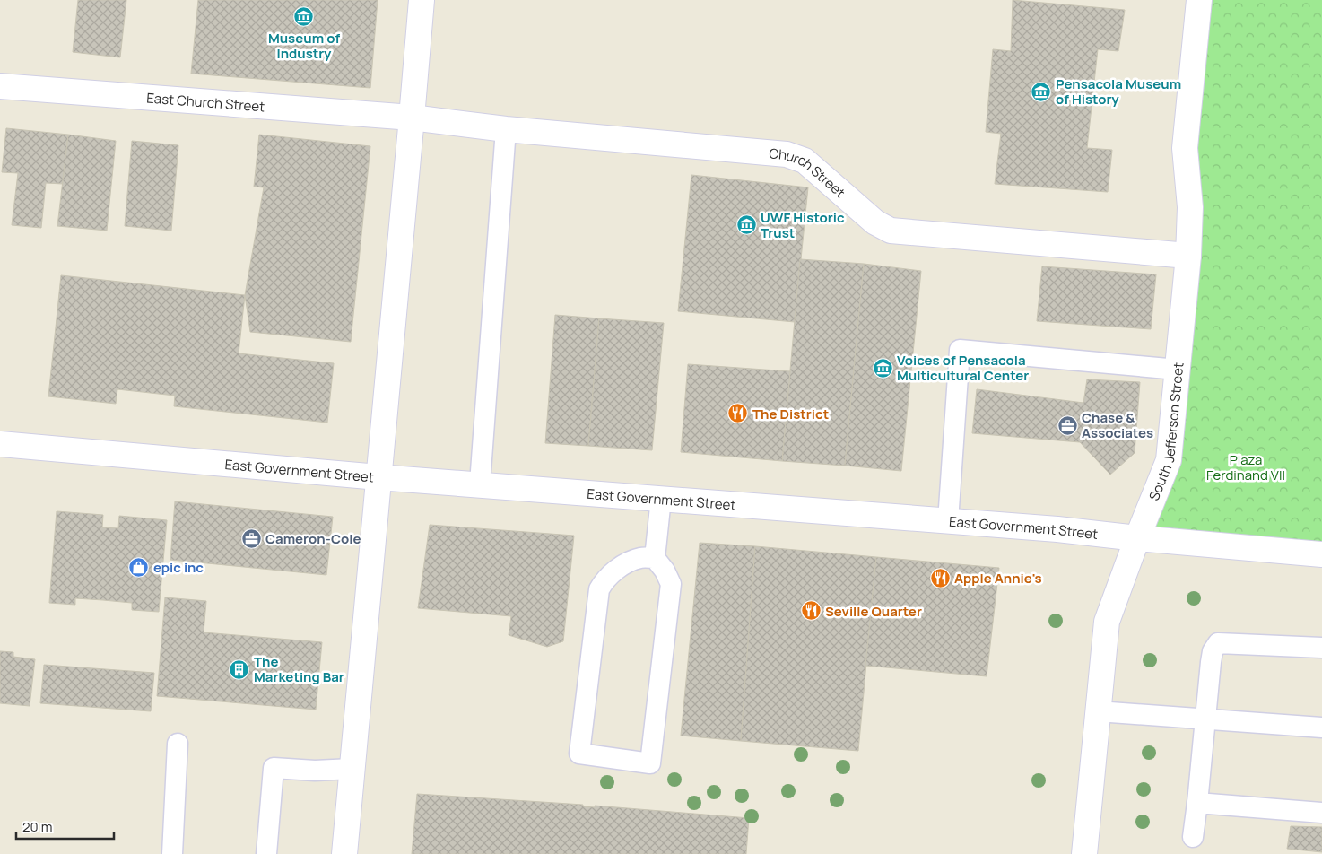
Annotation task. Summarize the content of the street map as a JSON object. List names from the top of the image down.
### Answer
{
  "streets": {
    "street": [
      "East Church Street",
      "Church Street",
      "South Jefferson Street",
      "East Government Street"
    ]
  },
  "crossings": [
    ["East Church Street", "Church Street"],
    ["Church Street", "South Jefferson Street"],
    ["South Jefferson Street", "East Government Street"]
  ],
  "parks": ["Plaza Ferdinand VII"],
  "places": {
    "museum": [
      "Museum of Industry",
      "Pensacola Museum of History",
      "UWF Historic Trust",
      "Voices of Pensacola Multicultural Center"
    ],
    "restaurant": ["The District", "Apple Annie's", "Seville Quarter"],
    "office": ["Chase & Associates", "Cameron-Cole"],
    "shop": ["epic inc"],
    "building": ["The Marketing Bar"]
  },
  "scale_bar": "20 m"
}
